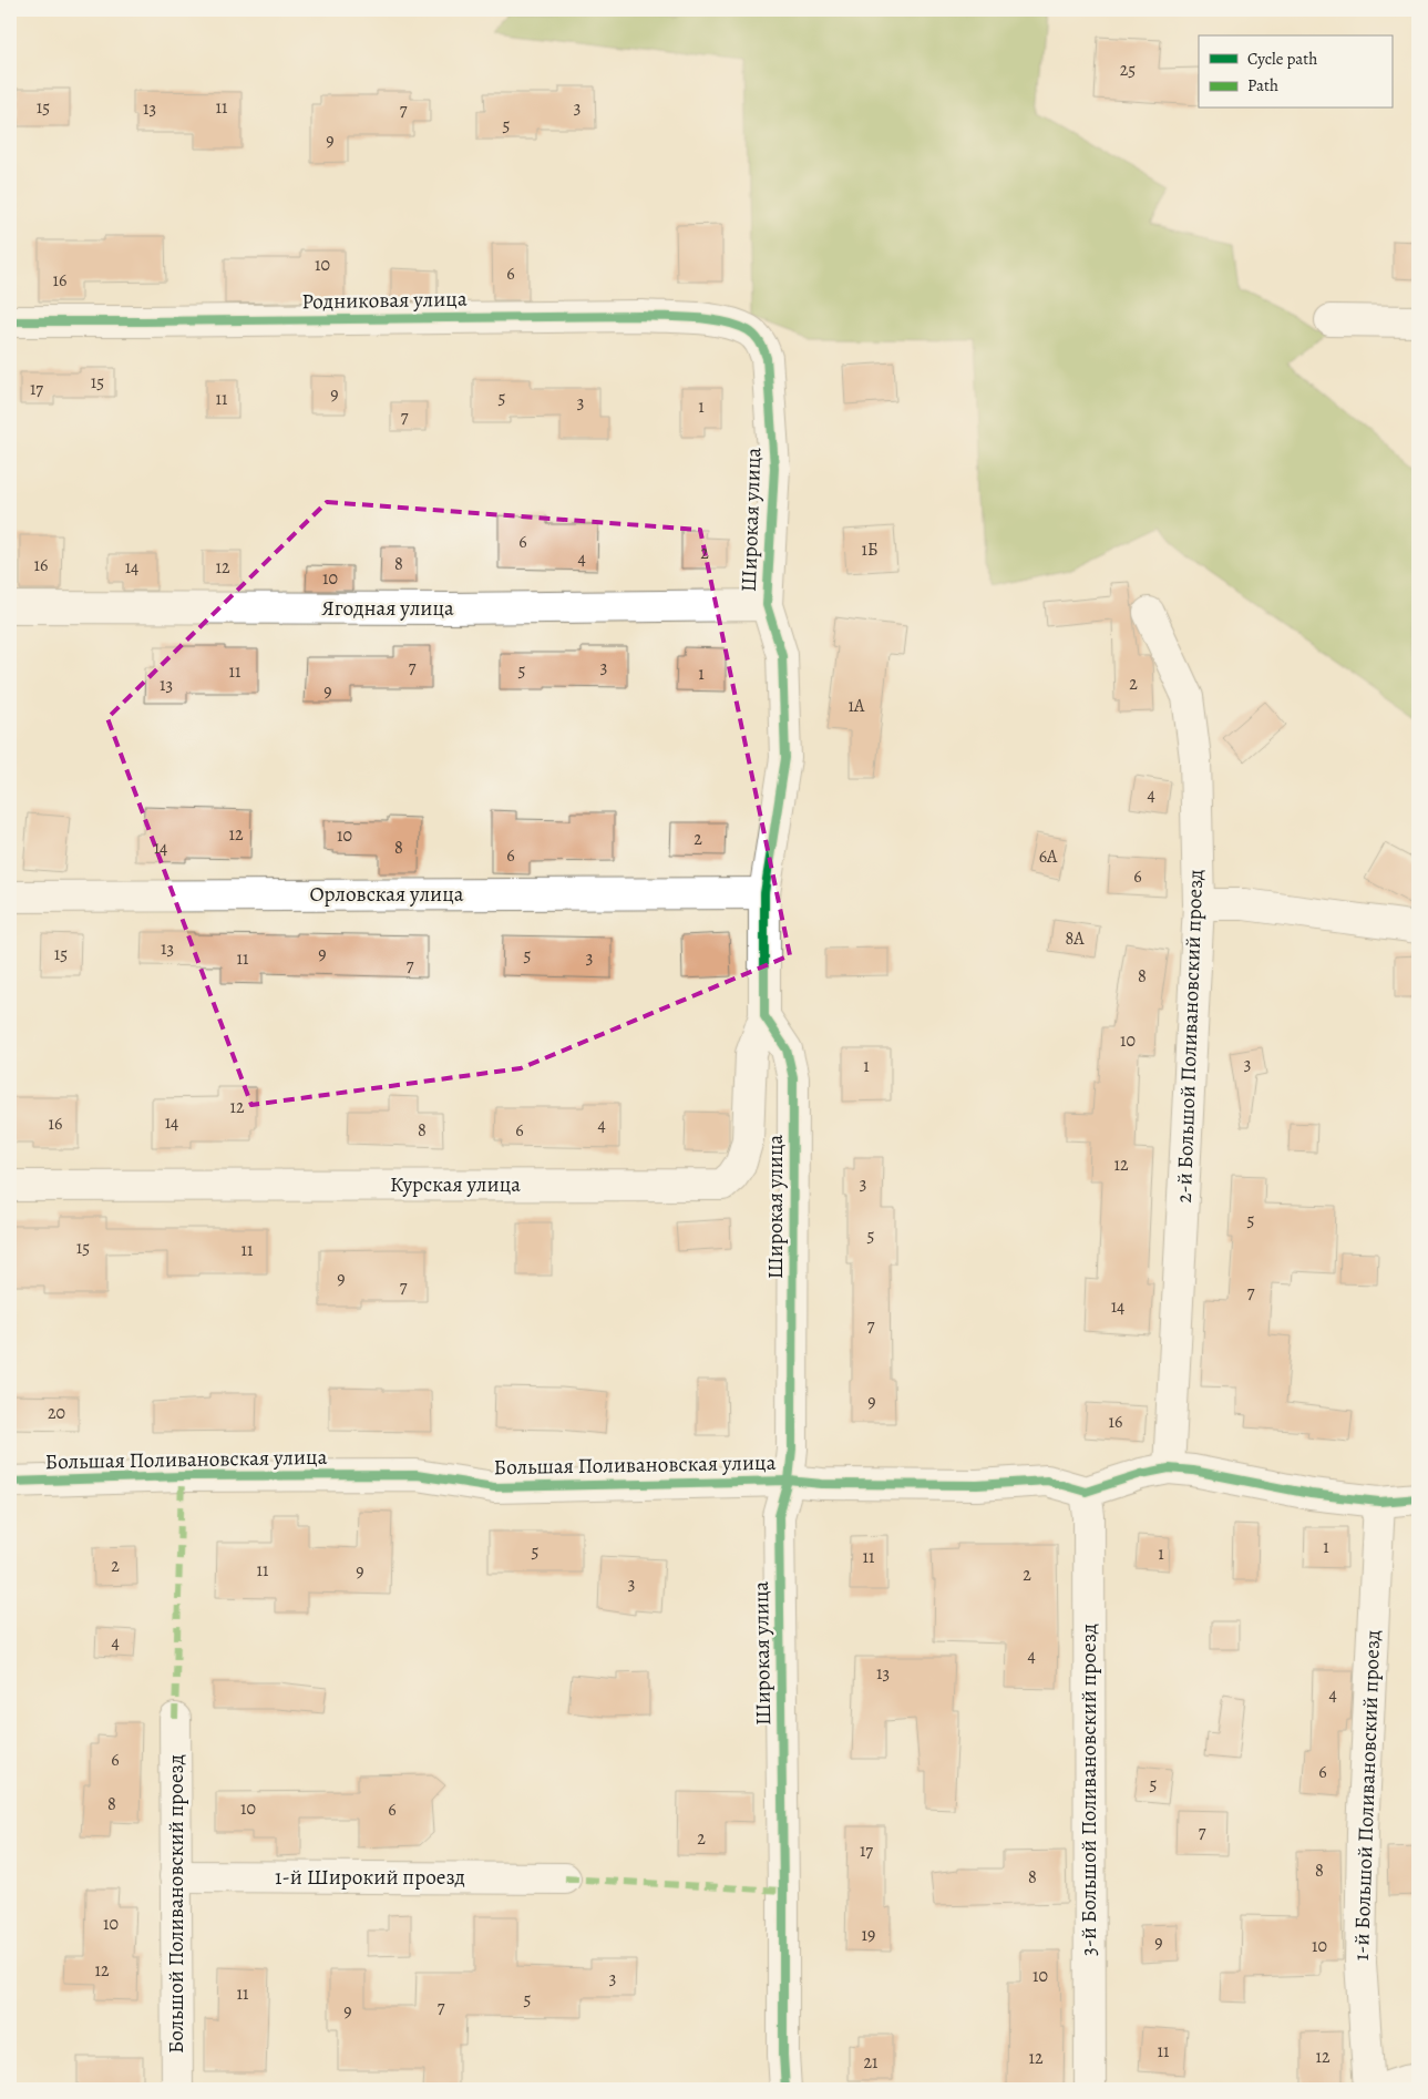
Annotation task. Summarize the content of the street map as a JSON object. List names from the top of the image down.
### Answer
{
  "streets": {
    "street": [
      "Родниковая улица",
      "Широкая улица",
      "Ягодная улица",
      "Орловская улица",
      "2-й Большой Поливановский проезд",
      "Курская улица",
      "Большая Поливановская улица",
      "3-й Большой Поливановский проезд",
      "1-й Большой Поливановский проезд",
      "1-й Широкий проезд",
      "Большой Поливановский проезд"
    ]
  },
  "crossings": [
    ["Родниковая улица", "Широкая улица"],
    ["Широкая улица", "Ягодная улица"],
    ["Широкая улица", "Орловская улица"],
    ["Широкая улица", "Курская улица"],
    ["Широкая улица", "Большая Поливановская улица"],
    ["Большая Поливановская улица", "3-й Большой Поливановский проезд"],
    ["1-й Широкий проезд", "Большой Поливановский проезд"]
  ],
  "house_numbers": [
    "25",
    "15",
    "11",
    "3",
    "13",
    "7",
    "5",
    "9",
    "10",
    "6",
    "16",
    "15",
    "17",
    "9",
    "5",
    "11",
    "3",
    "1",
    "7",
    "6",
    "1Б",
    "2",
    "4",
    "8",
    "16",
    "14",
    "12",
    "10",
    "7",
    "3",
    "5",
    "11",
    "1",
    "2",
    "13",
    "9",
    "1А",
    "4",
    "12",
    "10",
    "2",
    "14",
    "8",
    "6",
    "6А",
    "6",
    "8А",
    "13",
    "15",
    "9",
    "5",
    "3",
    "11",
    "7",
    "8",
    "10",
    "3",
    "1",
    "12",
    "14",
    "16",
    "4",
    "8",
    "6",
    "12",
    "3",
    "5",
    "5",
    "15",
    "11",
    "9",
    "7",
    "7",
    "14",
    "7",
    "9",
    "20",
    "16",
    "1",
    "5",
    "1",
    "11",
    "2",
    "11",
    "9",
    "2",
    "3",
    "4",
    "4",
    "13",
    "4",
    "6",
    "6",
    "5",
    "8",
    "10",
    "6",
    "7",
    "2",
    "17",
    "8",
    "8",
    "10",
    "19",
    "9",
    "10",
    "12",
    "10",
    "3",
    "11",
    "5",
    "7",
    "9",
    "11",
    "12",
    "12",
    "21"
  ],
  "legend": ["Cycle path", "Path"]
}
